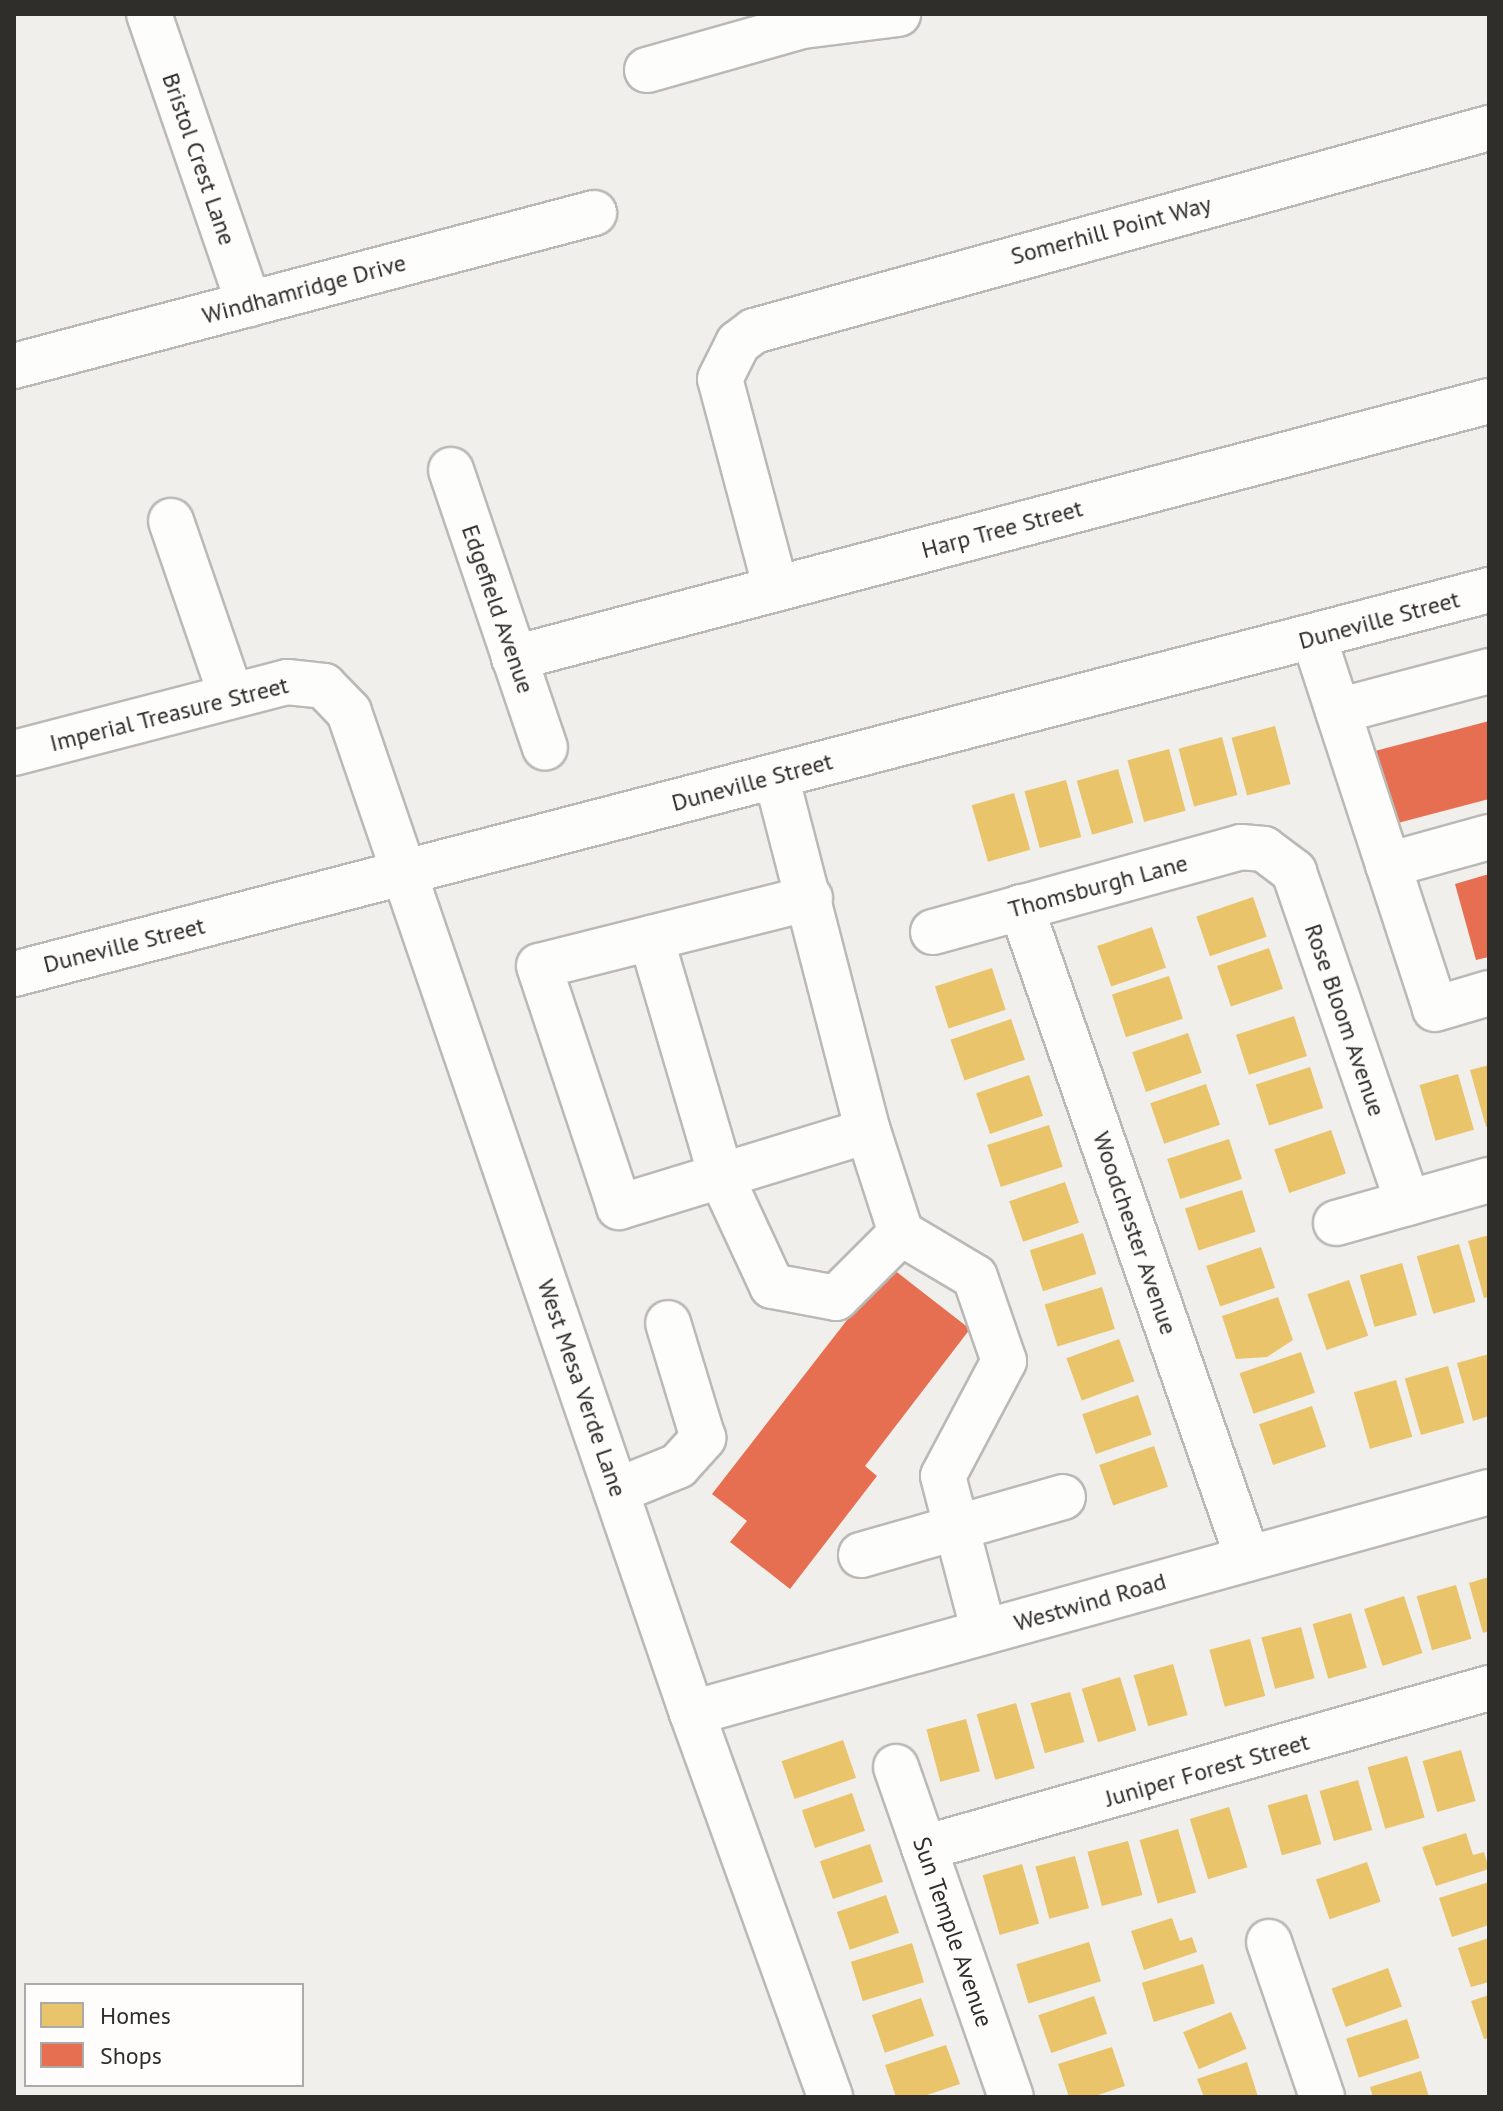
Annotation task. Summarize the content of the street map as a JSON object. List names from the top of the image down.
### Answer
{
  "streets": {
    "street": [
      "Bristol Crest Lane",
      "Somerhill Point Way",
      "Windhamridge Drive",
      "Harp Tree Street",
      "Edgefield Avenue",
      "Duneville Street",
      "Imperial Treasure Street",
      "Thomsburgh Lane",
      "Rose Bloom Avenue",
      "Woodchester Avenue",
      "West Mesa Verde Lane",
      "Westwind Road",
      "Juniper Forest Street",
      "Sun Temple Avenue"
    ]
  },
  "crossings": [
    ["Bristol Crest Lane", "Windhamridge Drive"],
    ["Somerhill Point Way", "Harp Tree Street"],
    ["Harp Tree Street", "Edgefield Avenue"],
    ["Duneville Street", "West Mesa Verde Lane"],
    ["Imperial Treasure Street", "West Mesa Verde Lane"],
    ["Thomsburgh Lane", "Rose Bloom Avenue"],
    ["Thomsburgh Lane", "Woodchester Avenue"],
    ["Woodchester Avenue", "Westwind Road"],
    ["West Mesa Verde Lane", "Westwind Road"],
    ["Juniper Forest Street", "Sun Temple Avenue"]
  ],
  "legend": ["Homes", "Shops"]
}
